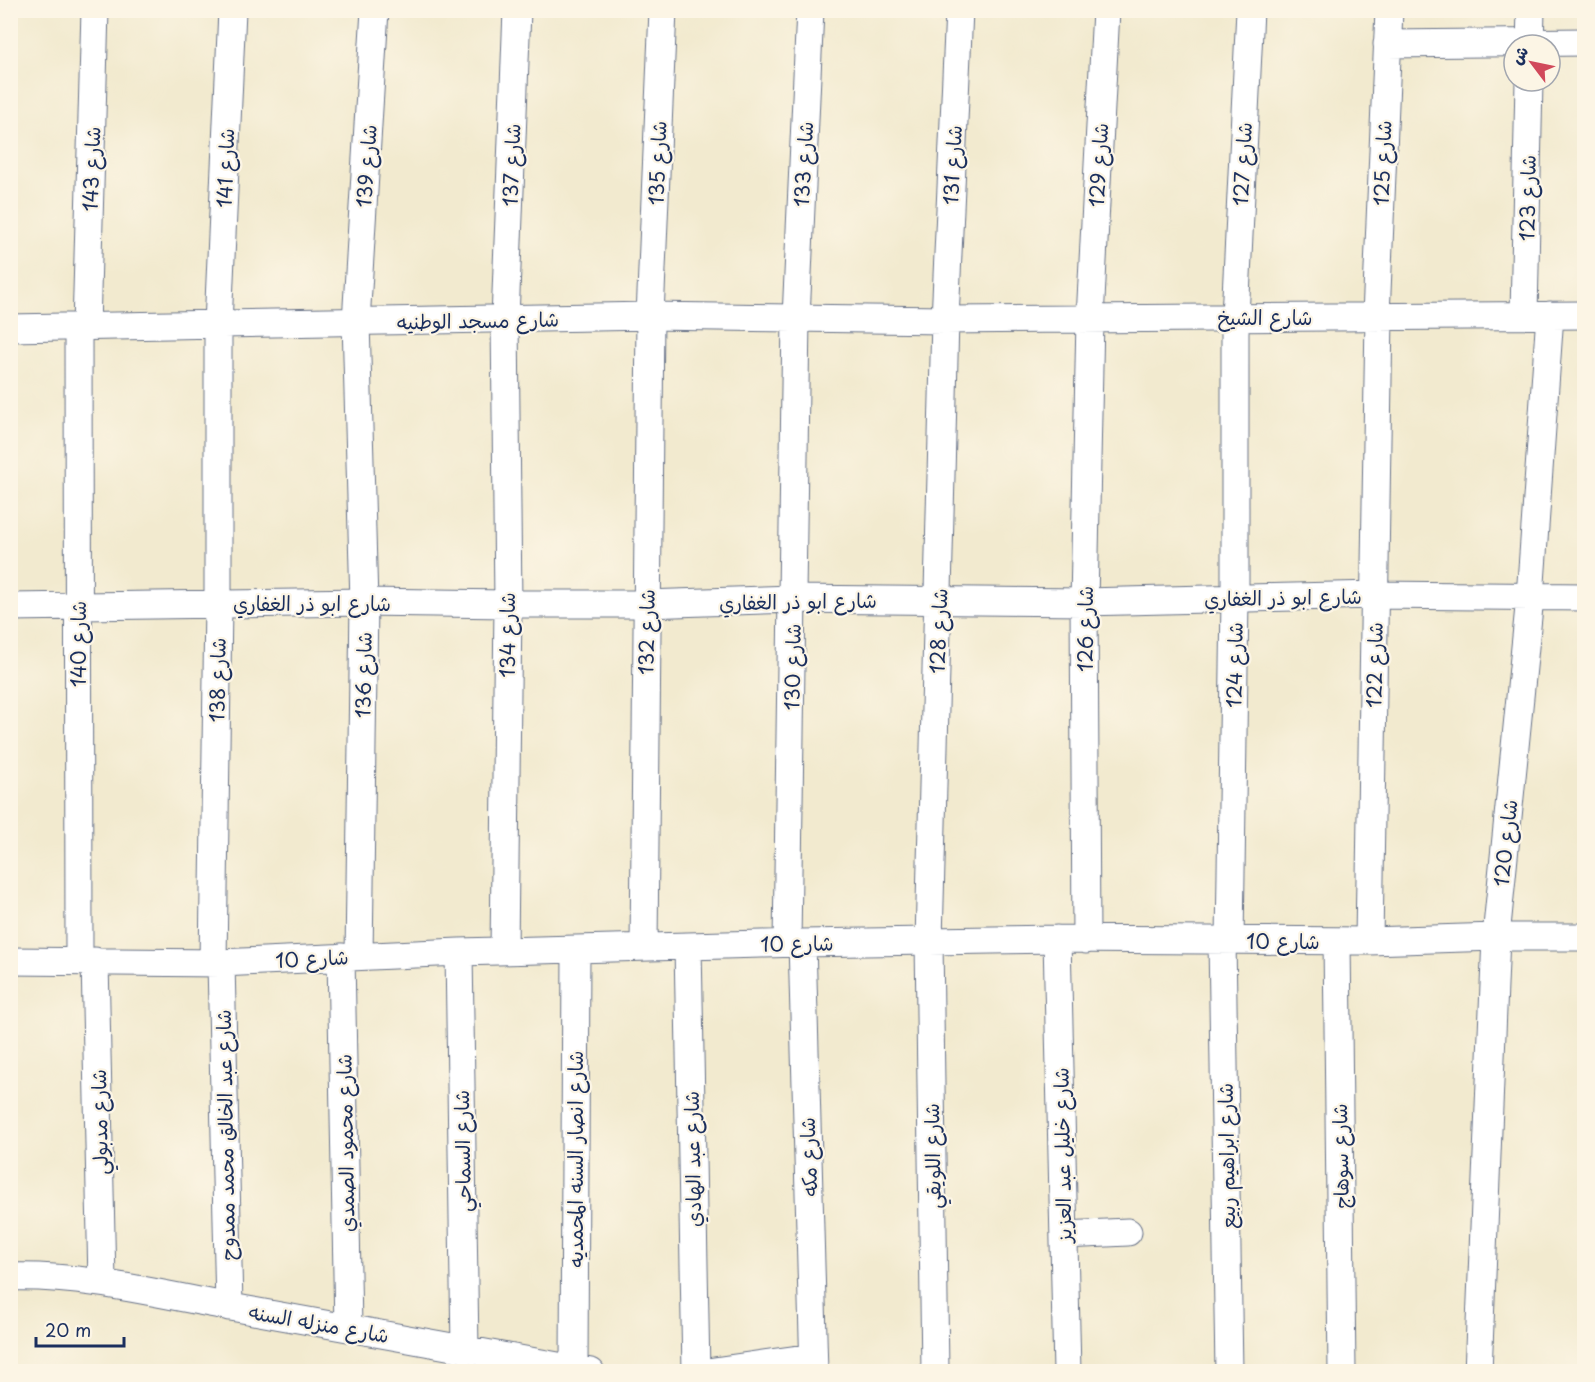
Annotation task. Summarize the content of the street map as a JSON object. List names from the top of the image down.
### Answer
{
  "streets": {
    "street": [
      "شارع 135",
      "شارع 125",
      "شارع 133",
      "شارع 127",
      "شارع 137",
      "شارع 131",
      "شارع 129",
      "شارع 139",
      "شارع 141",
      "شارع 143",
      "شارع 123",
      "شارع الشيخ",
      "شارع مسجد الوطنيه",
      "شارع ابو ذر الغفاري",
      "شارع 126",
      "شارع 128",
      "شارع 132",
      "شارع 134",
      "شارع 140",
      "شارع 124",
      "شارع 122",
      "شارع 130",
      "شارع 136",
      "شارع 138",
      "شارع 120",
      "شارع 10",
      "شارع مدبولي",
      "شارع عبد الخالق محمد ممدوح",
      "شارع محمود الصمدي",
      "شارع السماحي",
      "شارع خليل عبد العزيز",
      "شارع اللويقي",
      "شارع ابراهيم ربيع",
      "شارع سوهاج",
      "شارع مكه",
      "شارع انصار السنه المحمديه",
      "شارع عبد الهادي",
      "شارع منزله السنه"
    ]
  },
  "crossings": [
    ["شارع 135", "شارع مسجد الوطنيه"],
    ["شارع 135", "شارع 132"],
    ["شارع 125", "شارع الشيخ"],
    ["شارع 125", "شارع 122"],
    ["شارع 133", "شارع مسجد الوطنيه"],
    ["شارع 133", "شارع 130"],
    ["شارع 127", "شارع الشيخ"],
    ["شارع 127", "شارع 124"],
    ["شارع 137", "شارع مسجد الوطنيه"],
    ["شارع 137", "شارع 134"],
    ["شارع 131", "شارع الشيخ"],
    ["شارع 131", "شارع مسجد الوطنيه"],
    ["شارع 131", "شارع 128"],
    ["شارع 129", "شارع الشيخ"],
    ["شارع 129", "شارع 126"],
    ["شارع 139", "شارع مسجد الوطنيه"],
    ["شارع 139", "شارع 136"],
    ["شارع 141", "شارع مسجد الوطنيه"],
    ["شارع 141", "شارع 138"],
    ["شارع 143", "شارع مسجد الوطنيه"],
    ["شارع 143", "شارع 140"],
    ["شارع 123", "شارع الشيخ"],
    ["شارع 123", "شارع 120"],
    ["شارع الشيخ", "شارع مسجد الوطنيه"],
    ["شارع الشيخ", "شارع 126"],
    ["شارع الشيخ", "شارع 128"],
    ["شارع الشيخ", "شارع 124"],
    ["شارع الشيخ", "شارع 122"],
    ["شارع الشيخ", "شارع 120"],
    ["شارع مسجد الوطنيه", "شارع 128"],
    ["شارع مسجد الوطنيه", "شارع 132"],
    ["شارع مسجد الوطنيه", "شارع 134"],
    ["شارع مسجد الوطنيه", "شارع 140"],
    ["شارع مسجد الوطنيه", "شارع 130"],
    ["شارع مسجد الوطنيه", "شارع 136"],
    ["شارع مسجد الوطنيه", "شارع 138"],
    ["شارع ابو ذر الغفاري", "شارع 126"],
    ["شارع ابو ذر الغفاري", "شارع 128"],
    ["شارع ابو ذر الغفاري", "شارع 132"],
    ["شارع ابو ذر الغفاري", "شارع 134"],
    ["شارع ابو ذر الغفاري", "شارع 140"],
    ["شارع ابو ذر الغفاري", "شارع 124"],
    ["شارع ابو ذر الغفاري", "شارع 122"],
    ["شارع ابو ذر الغفاري", "شارع 130"],
    ["شارع ابو ذر الغفاري", "شارع 136"],
    ["شارع ابو ذر الغفاري", "شارع 138"],
    ["شارع ابو ذر الغفاري", "شارع 120"],
    ["شارع 126", "شارع 10"],
    ["شارع 128", "شارع 10"],
    ["شارع 128", "شارع اللويقي"],
    ["شارع 132", "شارع 10"],
    ["شارع 134", "شارع 10"],
    ["شارع 140", "شارع 10"],
    ["شارع 140", "شارع مدبولي"],
    ["شارع 124", "شارع 10"],
    ["شارع 124", "شارع ابراهيم ربيع"],
    ["شارع 122", "شارع 10"],
    ["شارع 130", "شارع 10"],
    ["شارع 130", "شارع مكه"],
    ["شارع 136", "شارع 10"],
    ["شارع 136", "شارع محمود الصمدي"],
    ["شارع 138", "شارع 10"],
    ["شارع 138", "شارع عبد الخالق محمد ممدوح"],
    ["شارع 120", "شارع 10"],
    ["شارع 10", "شارع مدبولي"],
    ["شارع 10", "شارع عبد الخالق محمد ممدوح"],
    ["شارع 10", "شارع محمود الصمدي"],
    ["شارع 10", "شارع السماحي"],
    ["شارع 10", "شارع خليل عبد العزيز"],
    ["شارع 10", "شارع اللويقي"],
    ["شارع 10", "شارع ابراهيم ربيع"],
    ["شارع 10", "شارع سوهاج"],
    ["شارع 10", "شارع مكه"],
    ["شارع 10", "شارع انصار السنه المحمديه"],
    ["شارع 10", "شارع عبد الهادي"],
    ["شارع مدبولي", "شارع منزله السنه"],
    ["شارع عبد الخالق محمد ممدوح", "شارع منزله السنه"],
    ["شارع محمود الصمدي", "شارع منزله السنه"],
    ["شارع السماحي", "شارع منزله السنه"],
    ["شارع انصار السنه المحمديه", "شارع منزله السنه"]
  ],
  "scale_bar": "20 m",
  "north": "top left"
}
